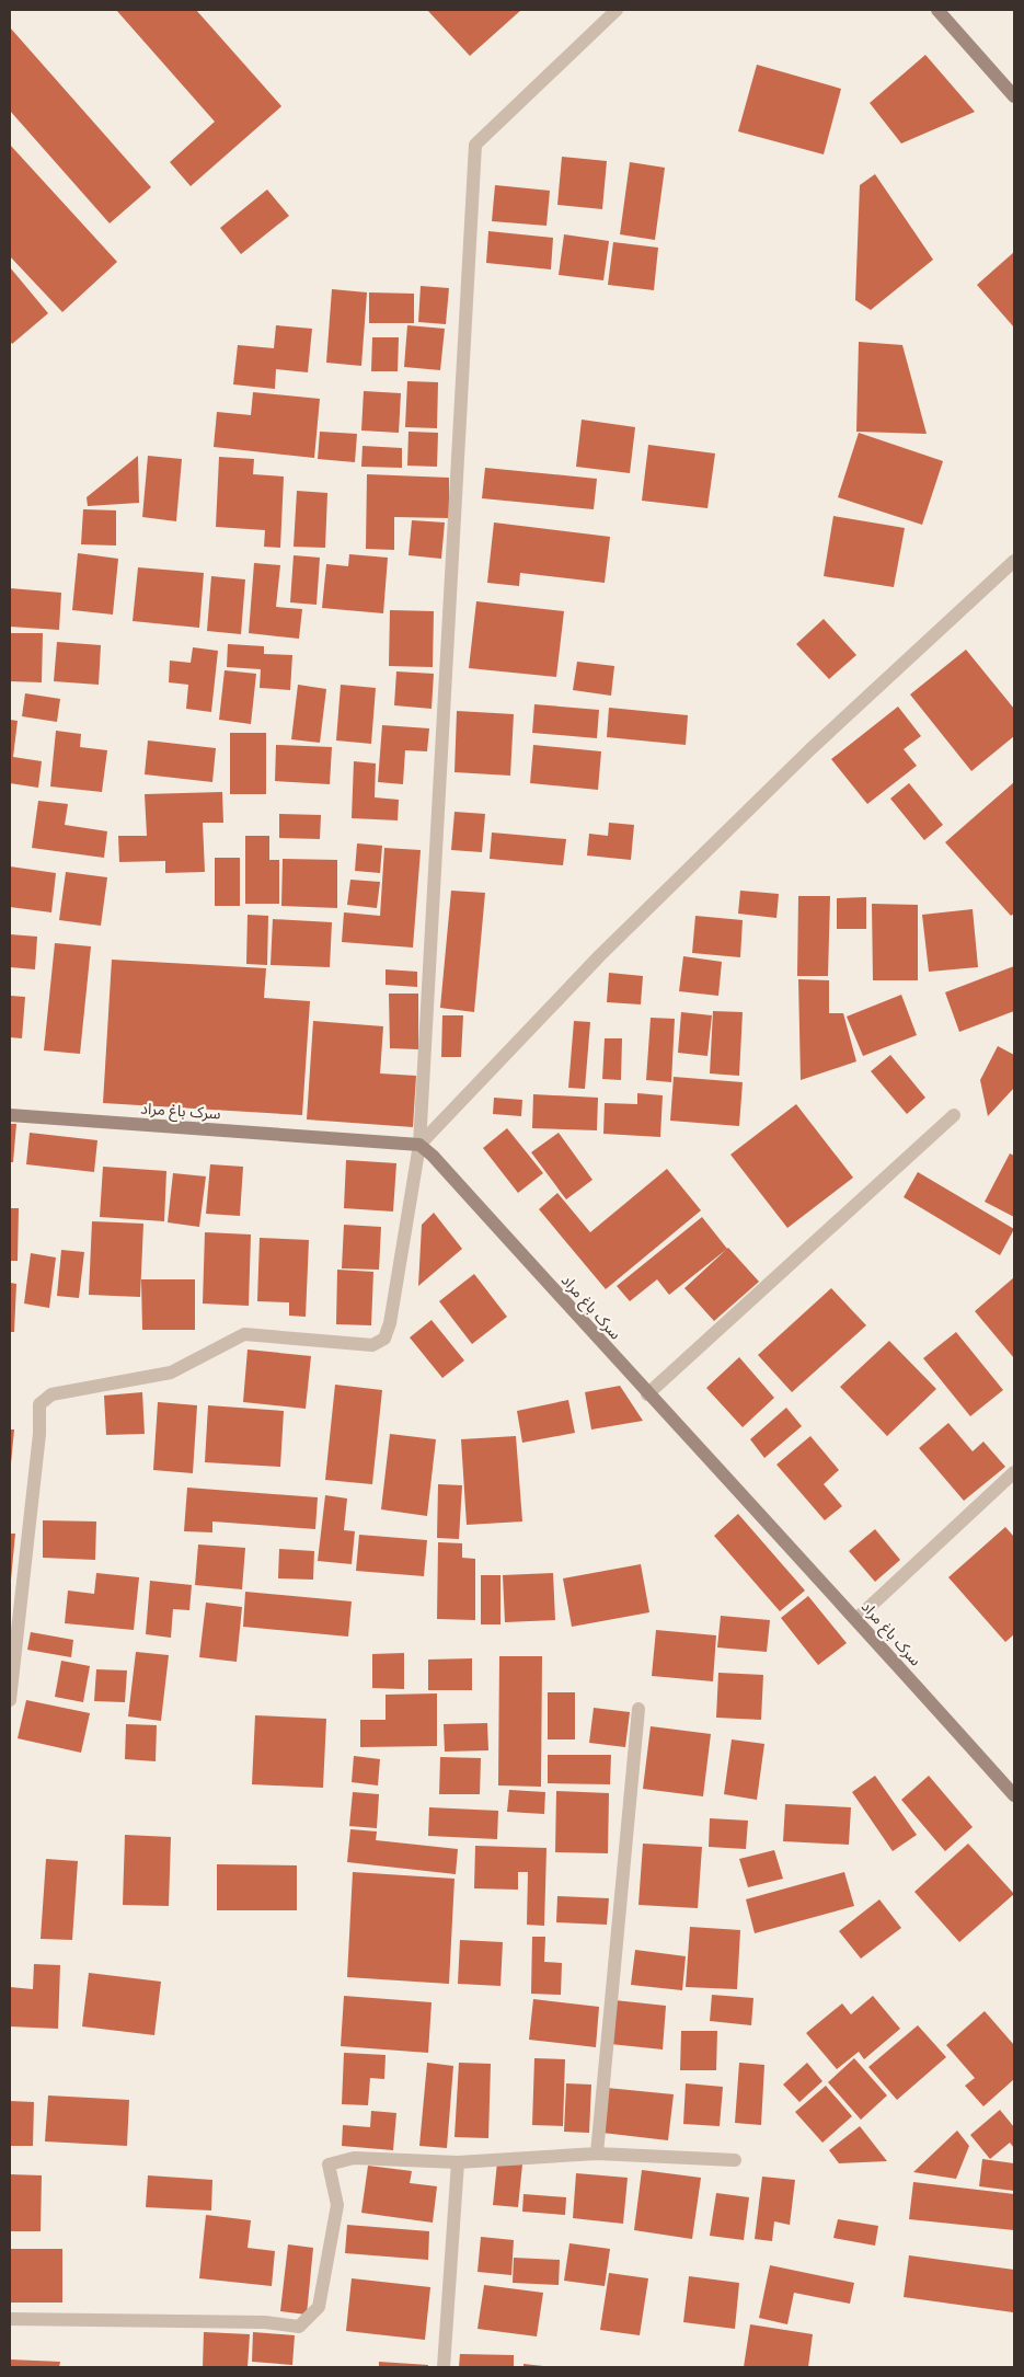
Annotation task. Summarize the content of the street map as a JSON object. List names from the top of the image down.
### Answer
{
  "streets": {
    "street": ["سرک باغ مراد"]
  }
}
